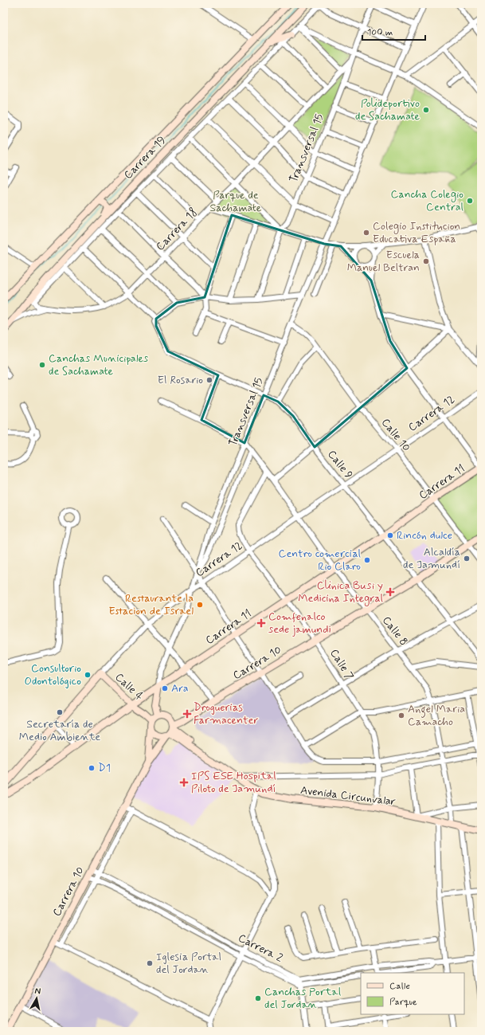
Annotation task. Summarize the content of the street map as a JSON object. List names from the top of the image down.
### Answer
{
  "streets": {
    "main road": [
      "Carrera 19",
      "Carrera 12",
      "Carrera 11",
      "Carrera 10",
      "Calle 4",
      "Avenida Circunvalar"
    ],
    "street": [
      "Transversal 15",
      "Carrera 18",
      "Calle 10",
      "Calle 9",
      "Calle 8",
      "Calle 7",
      "Carrera 2"
    ]
  },
  "crossings": [
    ["Transversal 15", "Carrera 18"],
    ["Transversal 15", "Carrera 12"],
    ["Transversal 15", "Calle 10"],
    ["Transversal 15", "Calle 9"],
    ["Transversal 15", "Calle 8"],
    ["Carrera 19", "Carrera 18"],
    ["Carrera 19", "Calle 9"],
    ["Carrera 18", "Calle 9"],
    ["Carrera 12", "Calle 10"],
    ["Carrera 12", "Calle 9"],
    ["Carrera 12", "Calle 8"],
    ["Carrera 12", "Calle 7"],
    ["Carrera 12", "Calle 4"],
    ["Calle 10", "Carrera 11"],
    ["Calle 10", "Carrera 10"],
    ["Calle 9", "Carrera 11"],
    ["Calle 9", "Carrera 10"],
    ["Carrera 11", "Calle 8"],
    ["Carrera 11", "Calle 7"],
    ["Carrera 11", "Calle 4"],
    ["Calle 8", "Carrera 10"],
    ["Calle 8", "Calle 7"],
    ["Calle 8", "Avenida Circunvalar"],
    ["Carrera 10", "Calle 7"],
    ["Carrera 10", "Calle 4"],
    ["Carrera 10", "Avenida Circunvalar"],
    ["Carrera 10", "Carrera 2"],
    ["Calle 7", "Avenida Circunvalar"],
    ["Calle 4", "Avenida Circunvalar"]
  ],
  "parks": ["Parque de Sachamate"],
  "places": {
    "other": [
      "Polideportivo de Sachamate",
      "Cancha Colegio Central",
      "Colegio Institucion Educativa España",
      "Escuela Manuel Beltran",
      "Canchas Municipales de Sachamate",
      "El Rosario",
      "Rincón dulce",
      "Alcaldía de Jamundí",
      "Centro comercial Rio Claro",
      "Restaurante la Estacion de Israel",
      "Consultorio Odontológico",
      "Ara",
      "Secretaría de Medio Ambiente",
      "Angel Maria Camacho",
      "D1",
      "Iglesia Portal del Jordan",
      "Canchas Portal del Jordan"
    ],
    "health": [
      "Clinica Busi y Medicina Integral",
      "Comfenalco sede jamundi",
      "Droguerias Farmacenter",
      "IPS ESE Hospital Piloto de Jamundí"
    ]
  },
  "legend": ["Calle", "Parque"],
  "scale_bar": "100 m",
  "north": "top"
}
